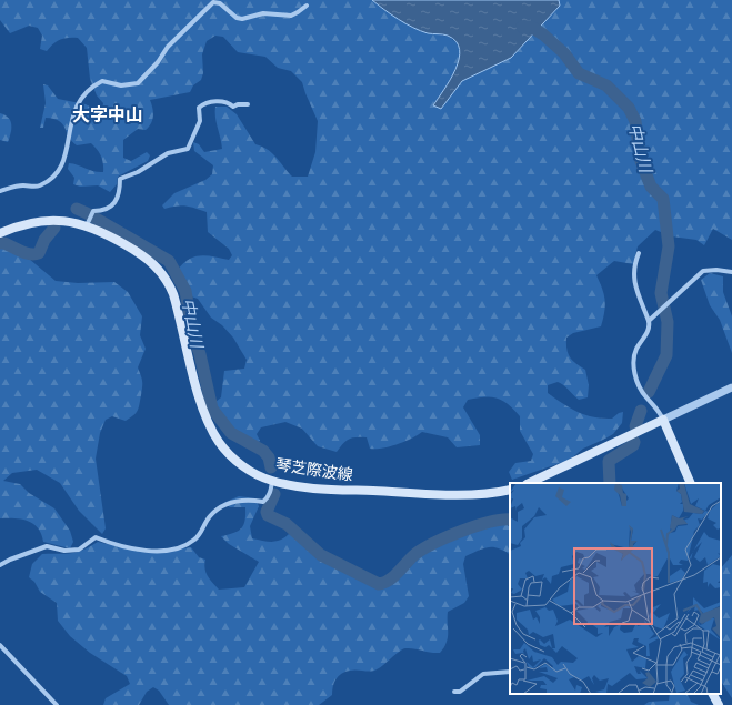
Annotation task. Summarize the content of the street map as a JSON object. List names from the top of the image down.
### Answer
{
  "streets": {
    "main road": ["琴芝際波線"]
  },
  "districts": ["大字中山"],
  "water": ["中山川"]
}
